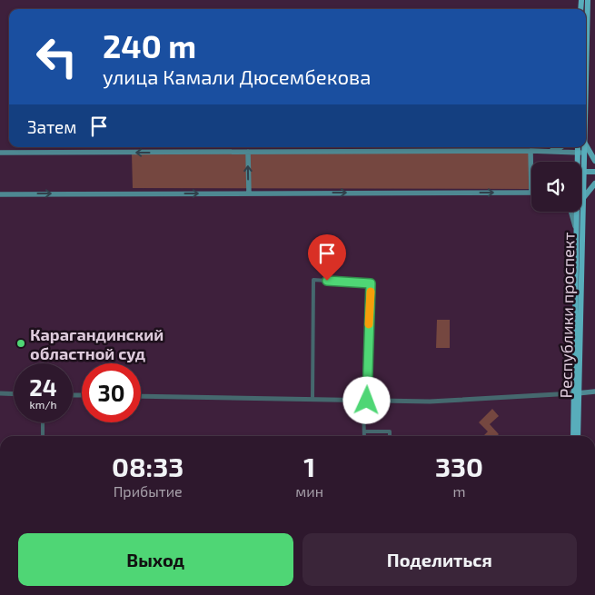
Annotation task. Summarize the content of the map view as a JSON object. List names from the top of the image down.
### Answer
{
  "streets": {
    "highway": ["Республики проспект"]
  },
  "places": ["Карагандинский областной суд"],
  "page": {
    "turn": ["240 m", "улица Камали Дюсембекова"],
    "then": "Затем",
    "speed": "24 km/h",
    "limit": "30",
    "eta": [
      "08:33",
      "Прибытие",
      "1",
      "мин",
      "330",
      "m"
    ],
    "buttons": ["Выход", "Поделиться"]
  }
}
